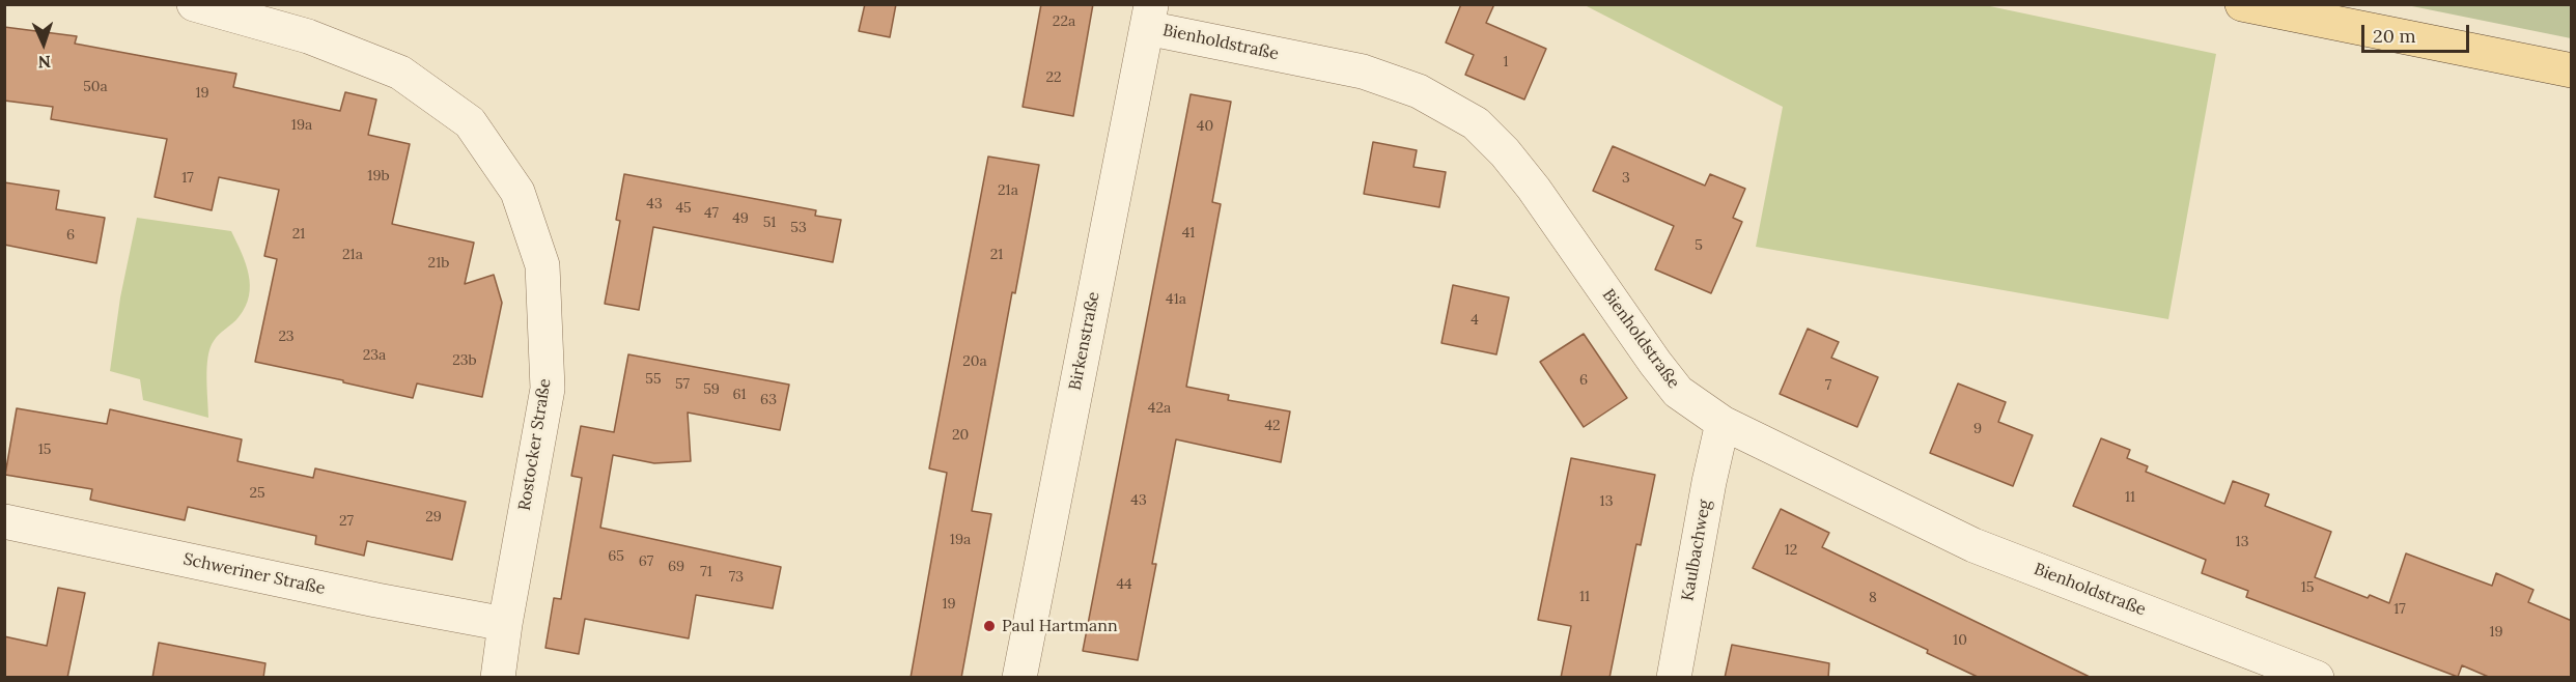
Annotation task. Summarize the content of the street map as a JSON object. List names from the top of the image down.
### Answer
{
  "streets": {
    "street": [
      "Bienholdstraße",
      "Birkenstraße",
      "Rostocker Straße",
      "Kaulbachweg",
      "Schweriner Straße"
    ]
  },
  "crossings": [
    ["Bienholdstraße", "Birkenstraße"],
    ["Bienholdstraße", "Kaulbachweg"],
    ["Rostocker Straße", "Schweriner Straße"]
  ],
  "places": ["Paul Hartmann"],
  "house_numbers": [
    "22a",
    "1",
    "22",
    "50a",
    "19",
    "19a",
    "40",
    "19b",
    "17",
    "3",
    "21a",
    "43",
    "45",
    "47",
    "49",
    "51",
    "53",
    "41",
    "21",
    "6",
    "5",
    "21a",
    "21",
    "21b",
    "41a",
    "4",
    "23",
    "23a",
    "23b",
    "20a",
    "55",
    "6",
    "57",
    "7",
    "59",
    "61",
    "63",
    "42a",
    "42",
    "9",
    "20",
    "15",
    "25",
    "11",
    "43",
    "13",
    "29",
    "27",
    "19a",
    "13",
    "12",
    "65",
    "67",
    "69",
    "71",
    "73",
    "44",
    "15",
    "11",
    "8",
    "19",
    "17",
    "19",
    "10"
  ],
  "scale_bar": "20 m",
  "north": "bottom"
}
